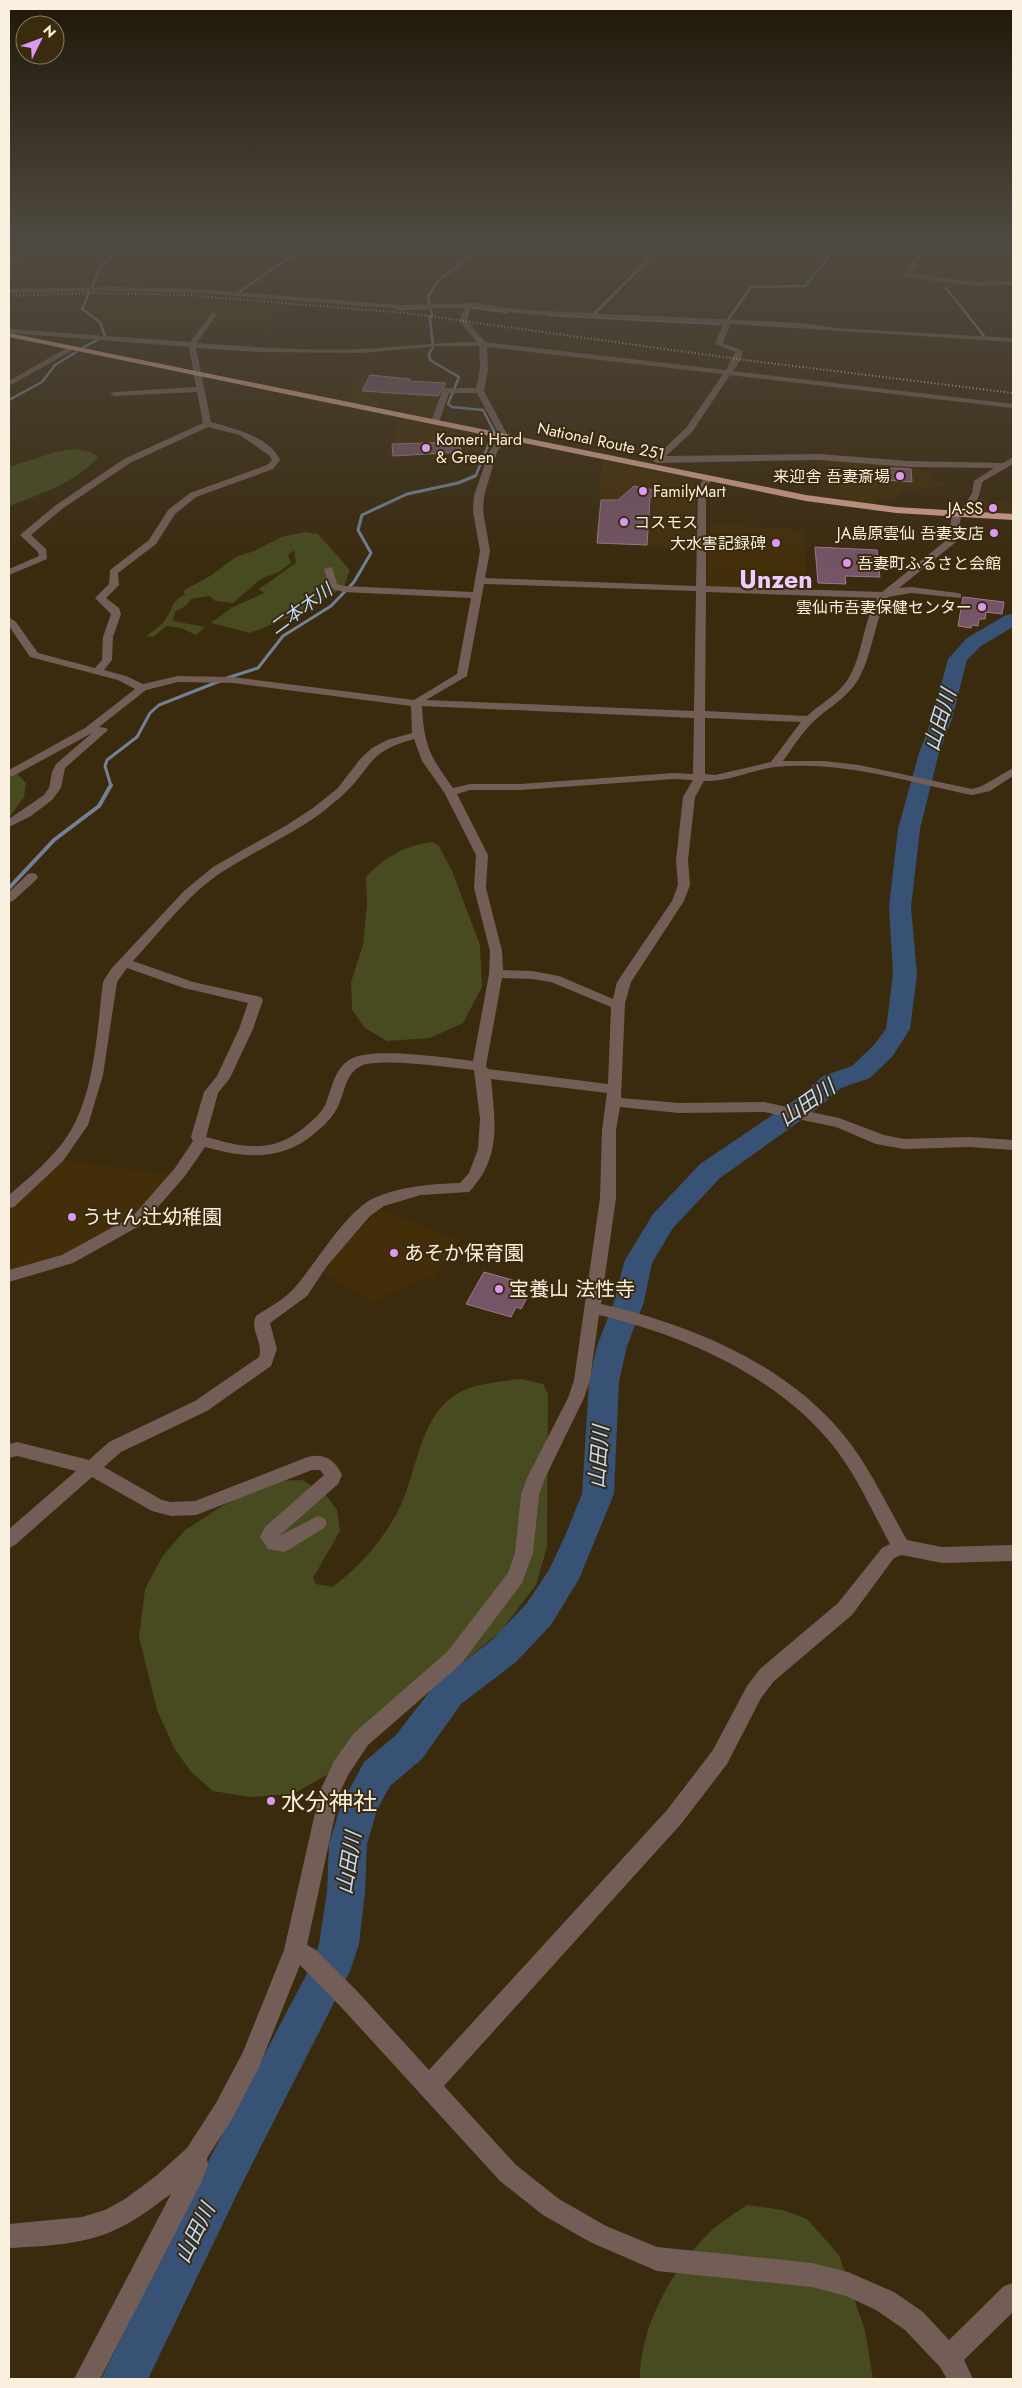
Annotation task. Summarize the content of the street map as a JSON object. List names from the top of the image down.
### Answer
{
  "streets": {
    "highway": ["National Route 251"]
  },
  "districts": ["Unzen"],
  "water": ["二本木川", "山田川"],
  "places": [
    "Komeri Hard & Green",
    "来迎舎 吾妻斎場",
    "FamilyMart",
    "JA-SS",
    "コスモス",
    "JA島原雲仙 吾妻支店",
    "大水害記録碑",
    "吾妻町ふるさと会館",
    "雲仙市吾妻保健センター",
    "うせん辻幼稚園",
    "あそか保育園",
    "宝養山 法性寺",
    "水分神社"
  ],
  "north": "top right"
}
